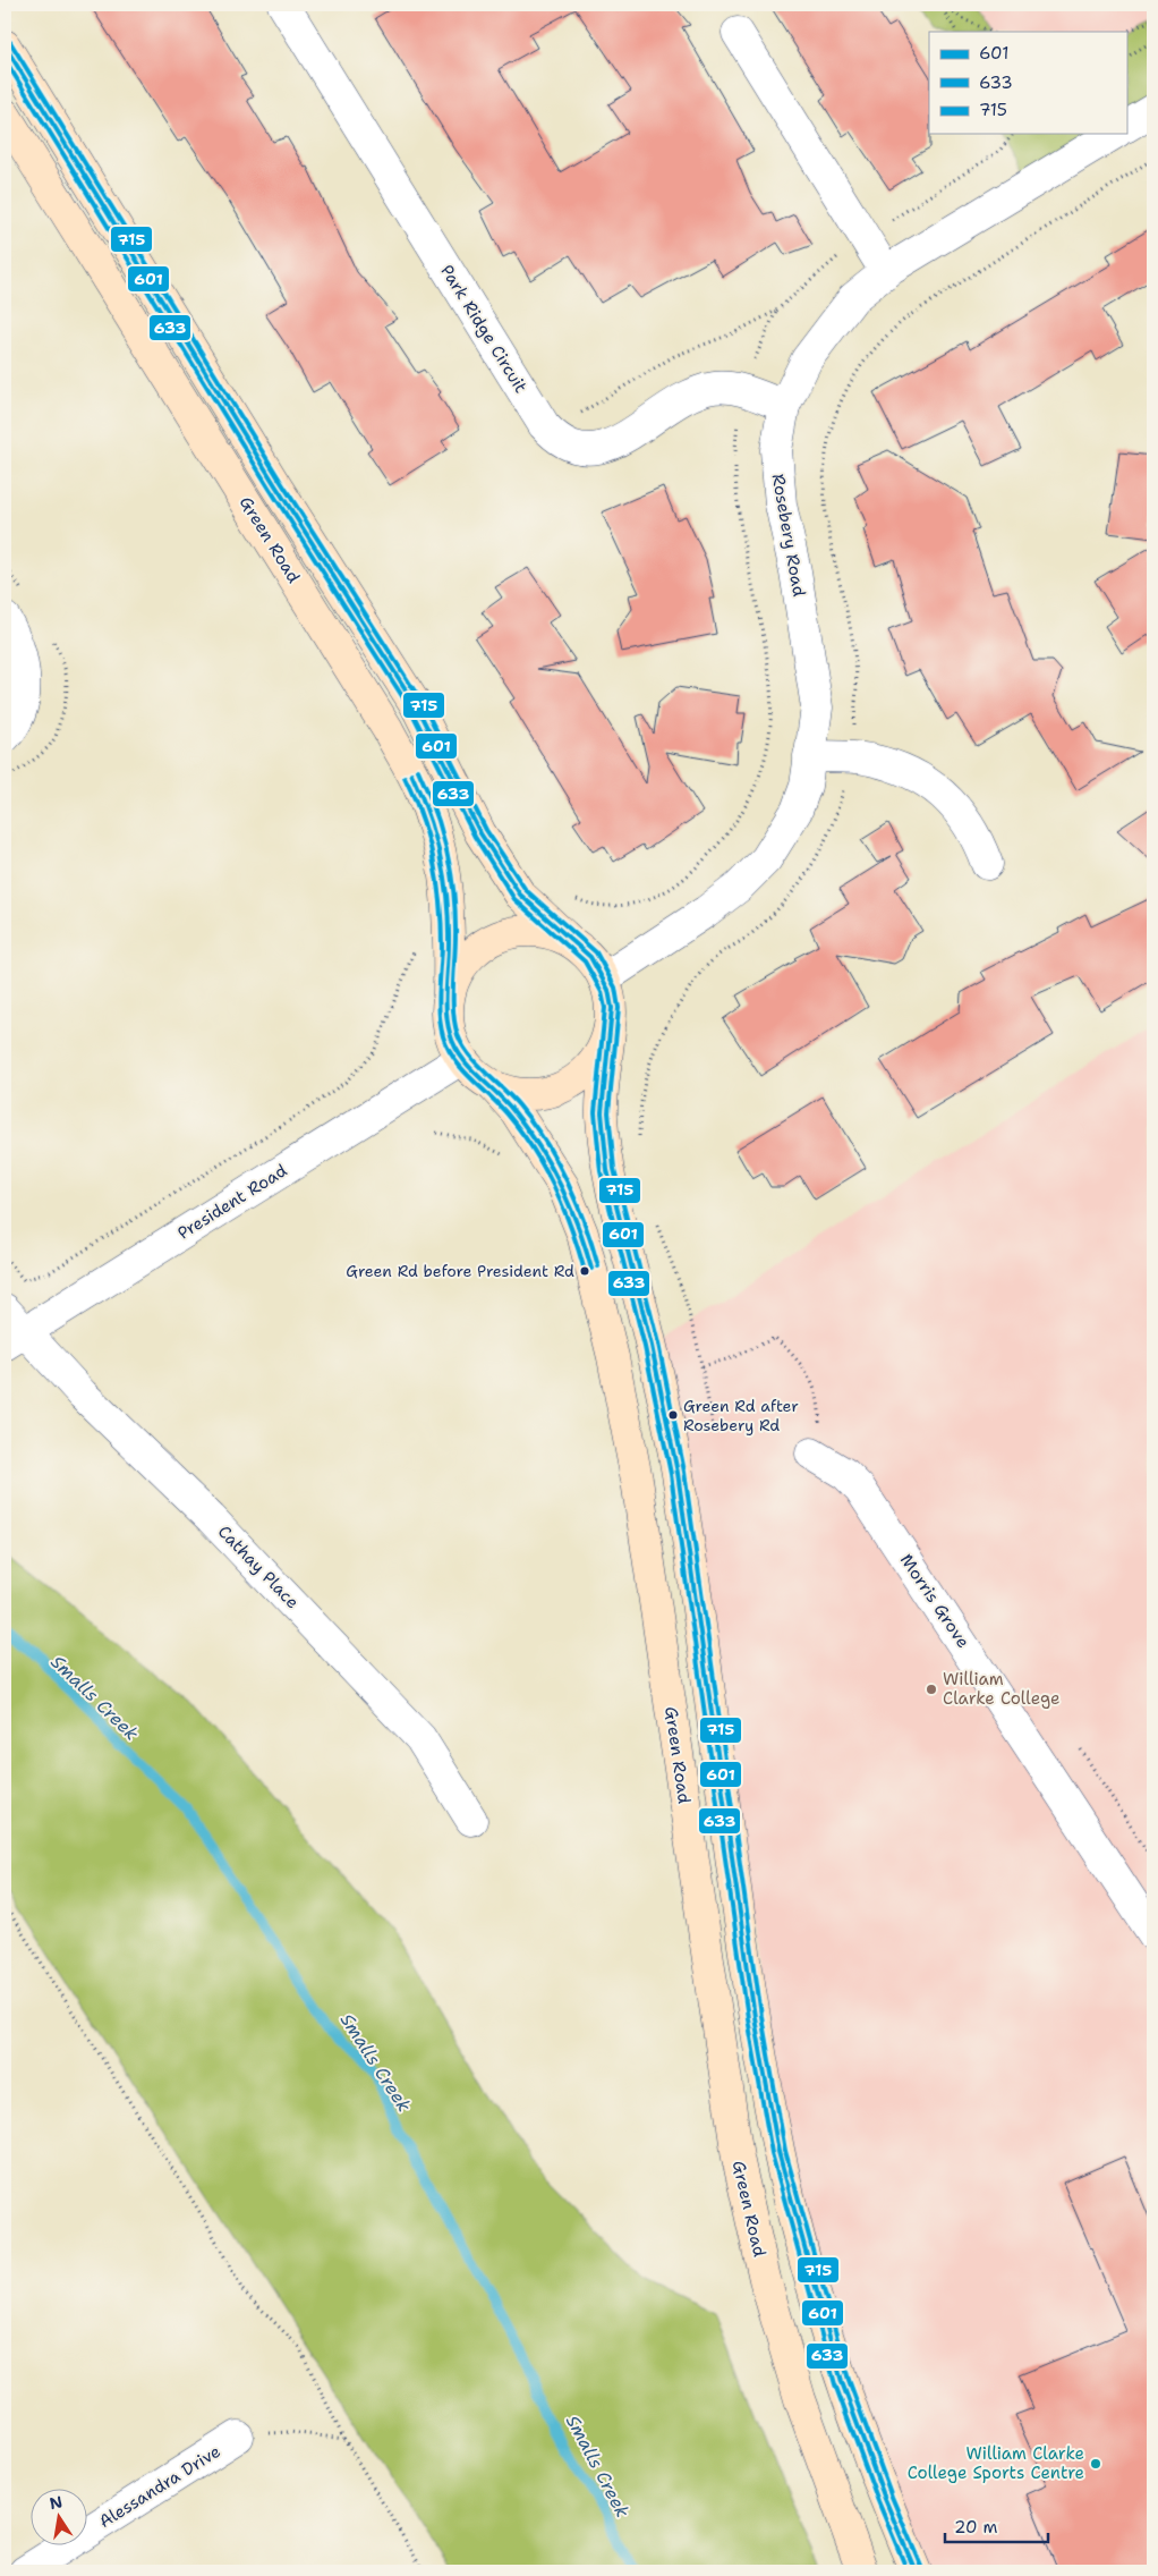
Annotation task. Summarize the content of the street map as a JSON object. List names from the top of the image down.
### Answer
{
  "streets": {
    "main road": ["Green Road"],
    "street": [
      "Park Ridge Circuit",
      "Rosebery Road",
      "President Road",
      "Cathay Place",
      "Morris Grove",
      "Alessandra Drive"
    ]
  },
  "crossings": [
    ["Park Ridge Circuit", "Rosebery Road"],
    ["Rosebery Road", "Green Road"],
    ["Rosebery Road", "President Road"],
    ["Green Road", "President Road"],
    ["President Road", "Cathay Place"]
  ],
  "water": ["Smalls Creek"],
  "places": [
    "Green Rd before President Rd",
    "Green Rd after Rosebery Rd",
    "William Clarke College",
    "William Clarke College Sports Centre"
  ],
  "lines": ["transit line 715", "transit line 601", "transit line 633"],
  "legend": ["601", "633", "715"],
  "scale_bar": "20 m",
  "north": "top"
}
